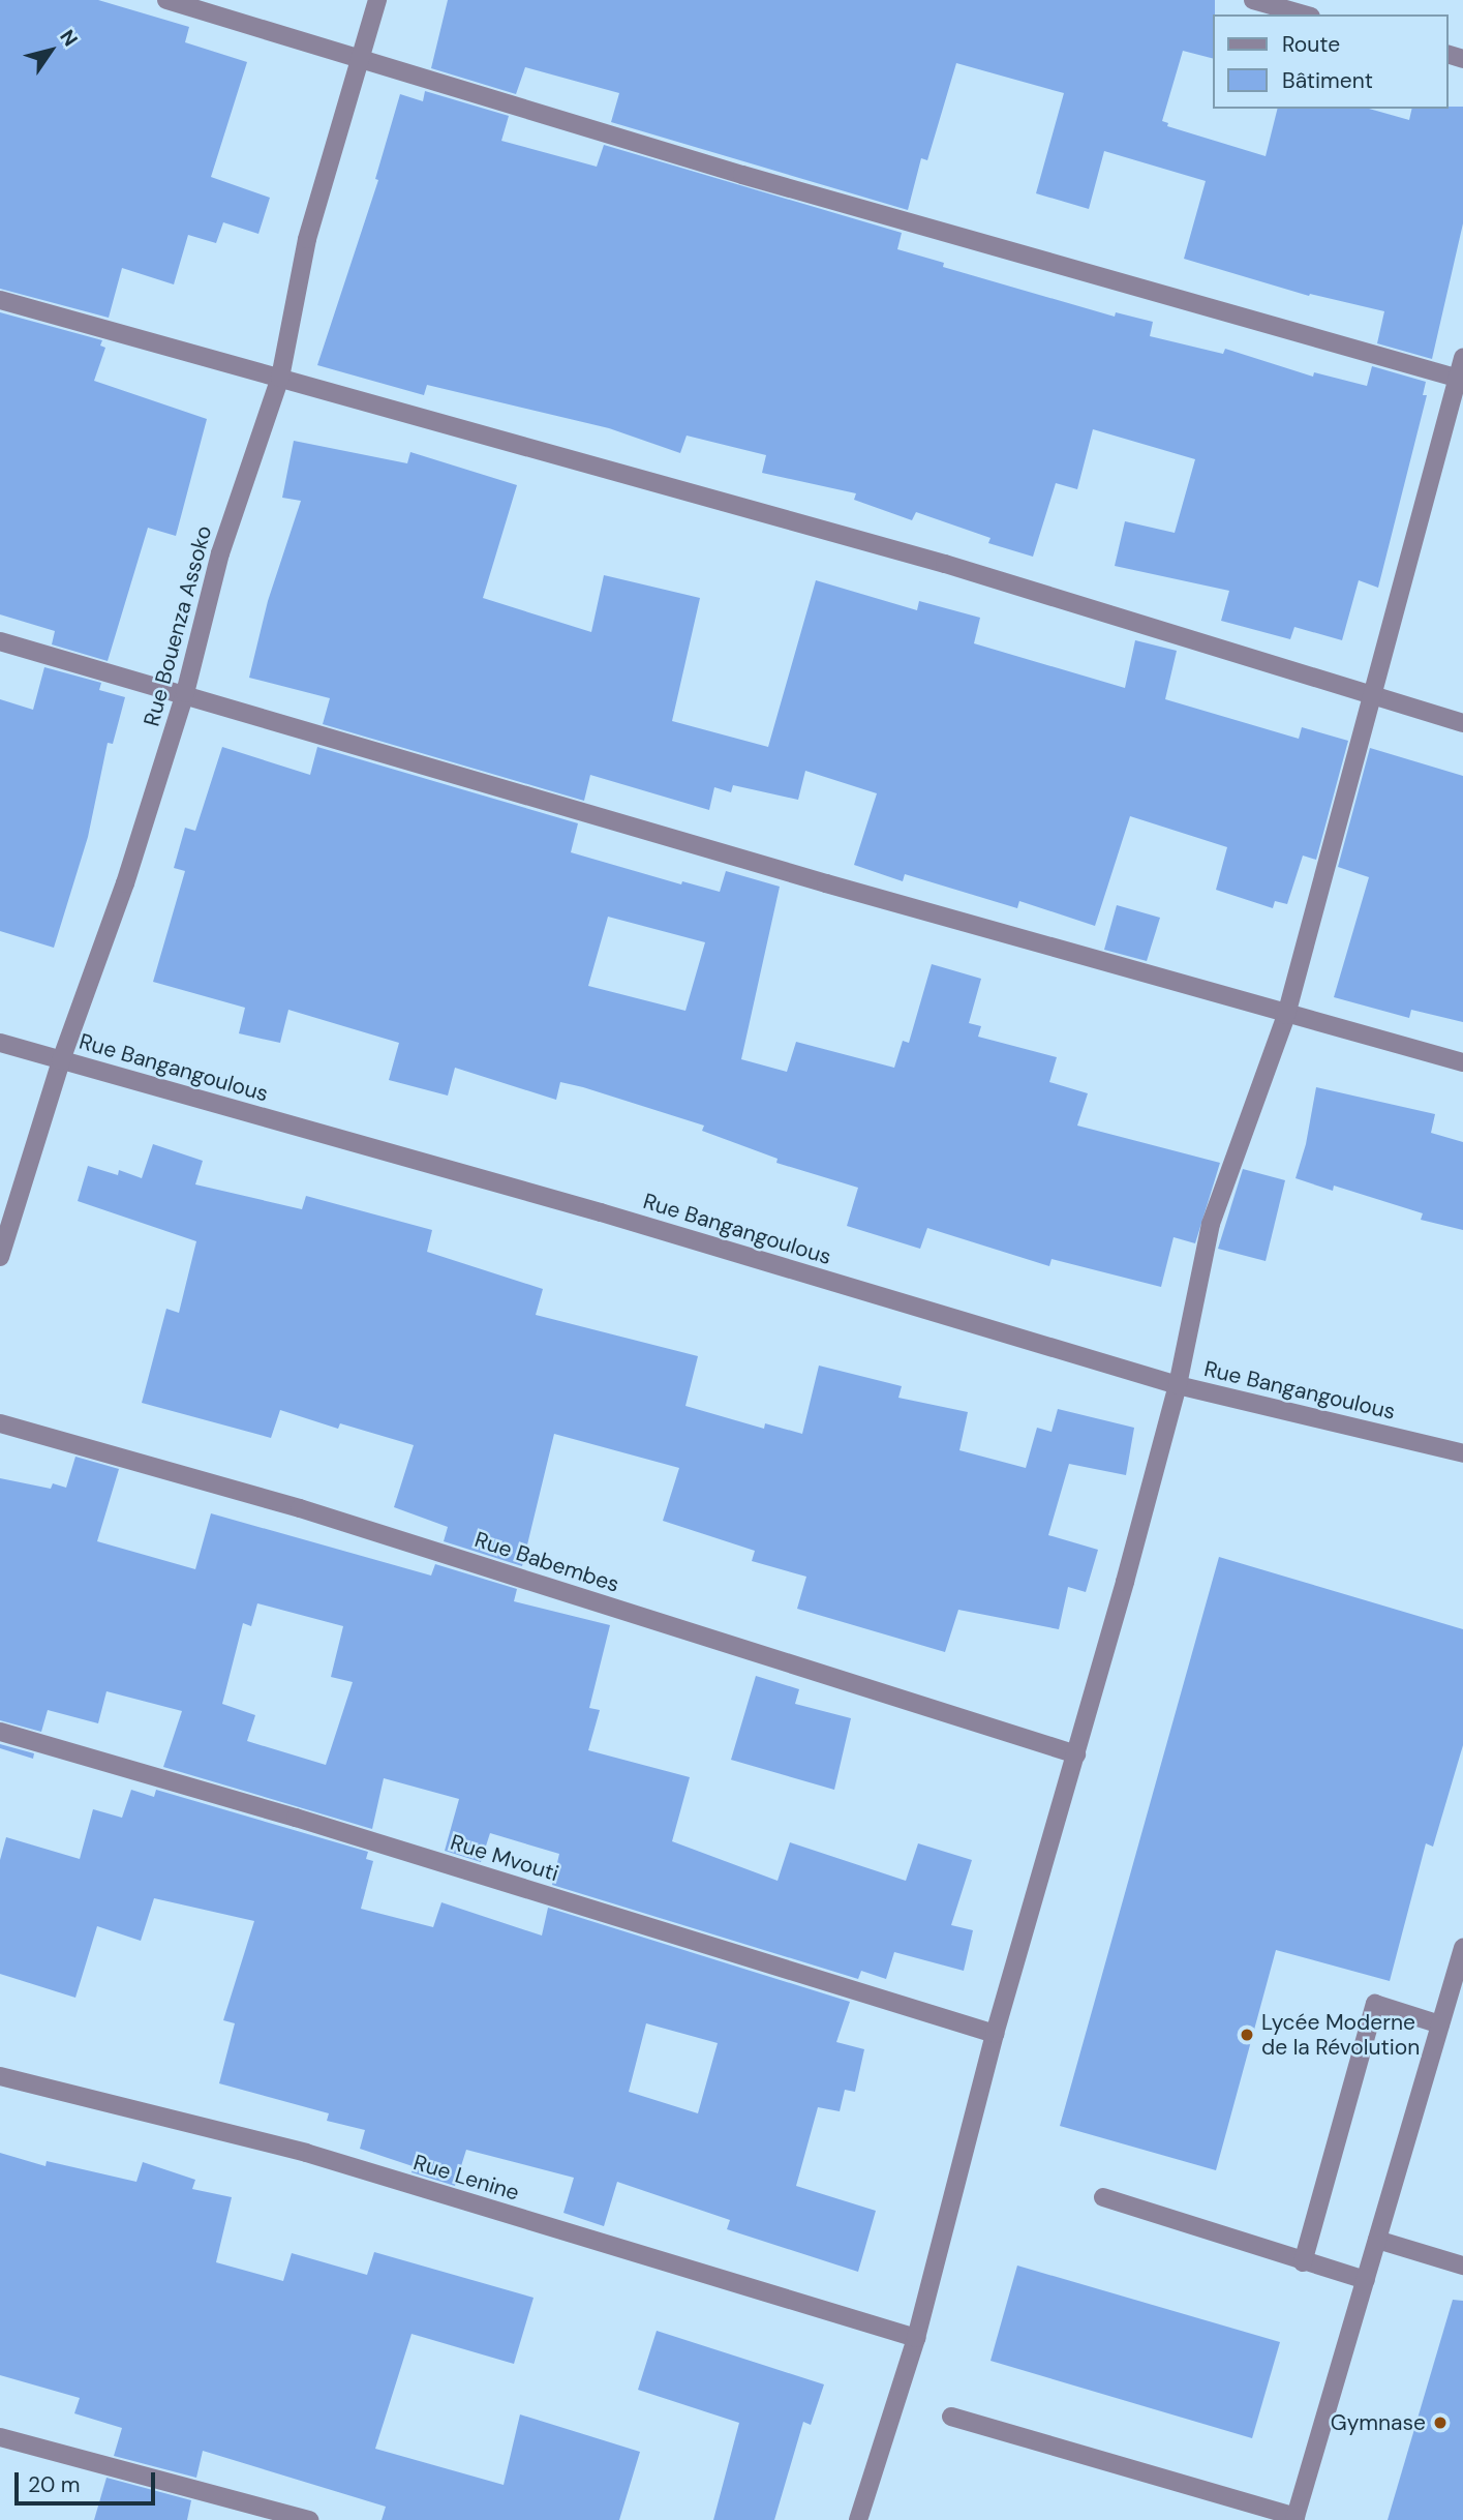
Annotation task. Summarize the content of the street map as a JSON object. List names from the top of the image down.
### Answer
{
  "streets": {
    "street": [
      "Rue Bouenza Assoko",
      "Rue Bangangoulous",
      "Rue Babembes",
      "Rue Mvouti",
      "Rue Lenine"
    ]
  },
  "crossings": [
    ["Rue Bouenza Assoko", "Rue Bangangoulous"]
  ],
  "places": ["Lycée Moderne de la Révolution", "Gymnase"],
  "legend": ["Route", "Bâtiment"],
  "scale_bar": "20 m",
  "north": "top right"
}
